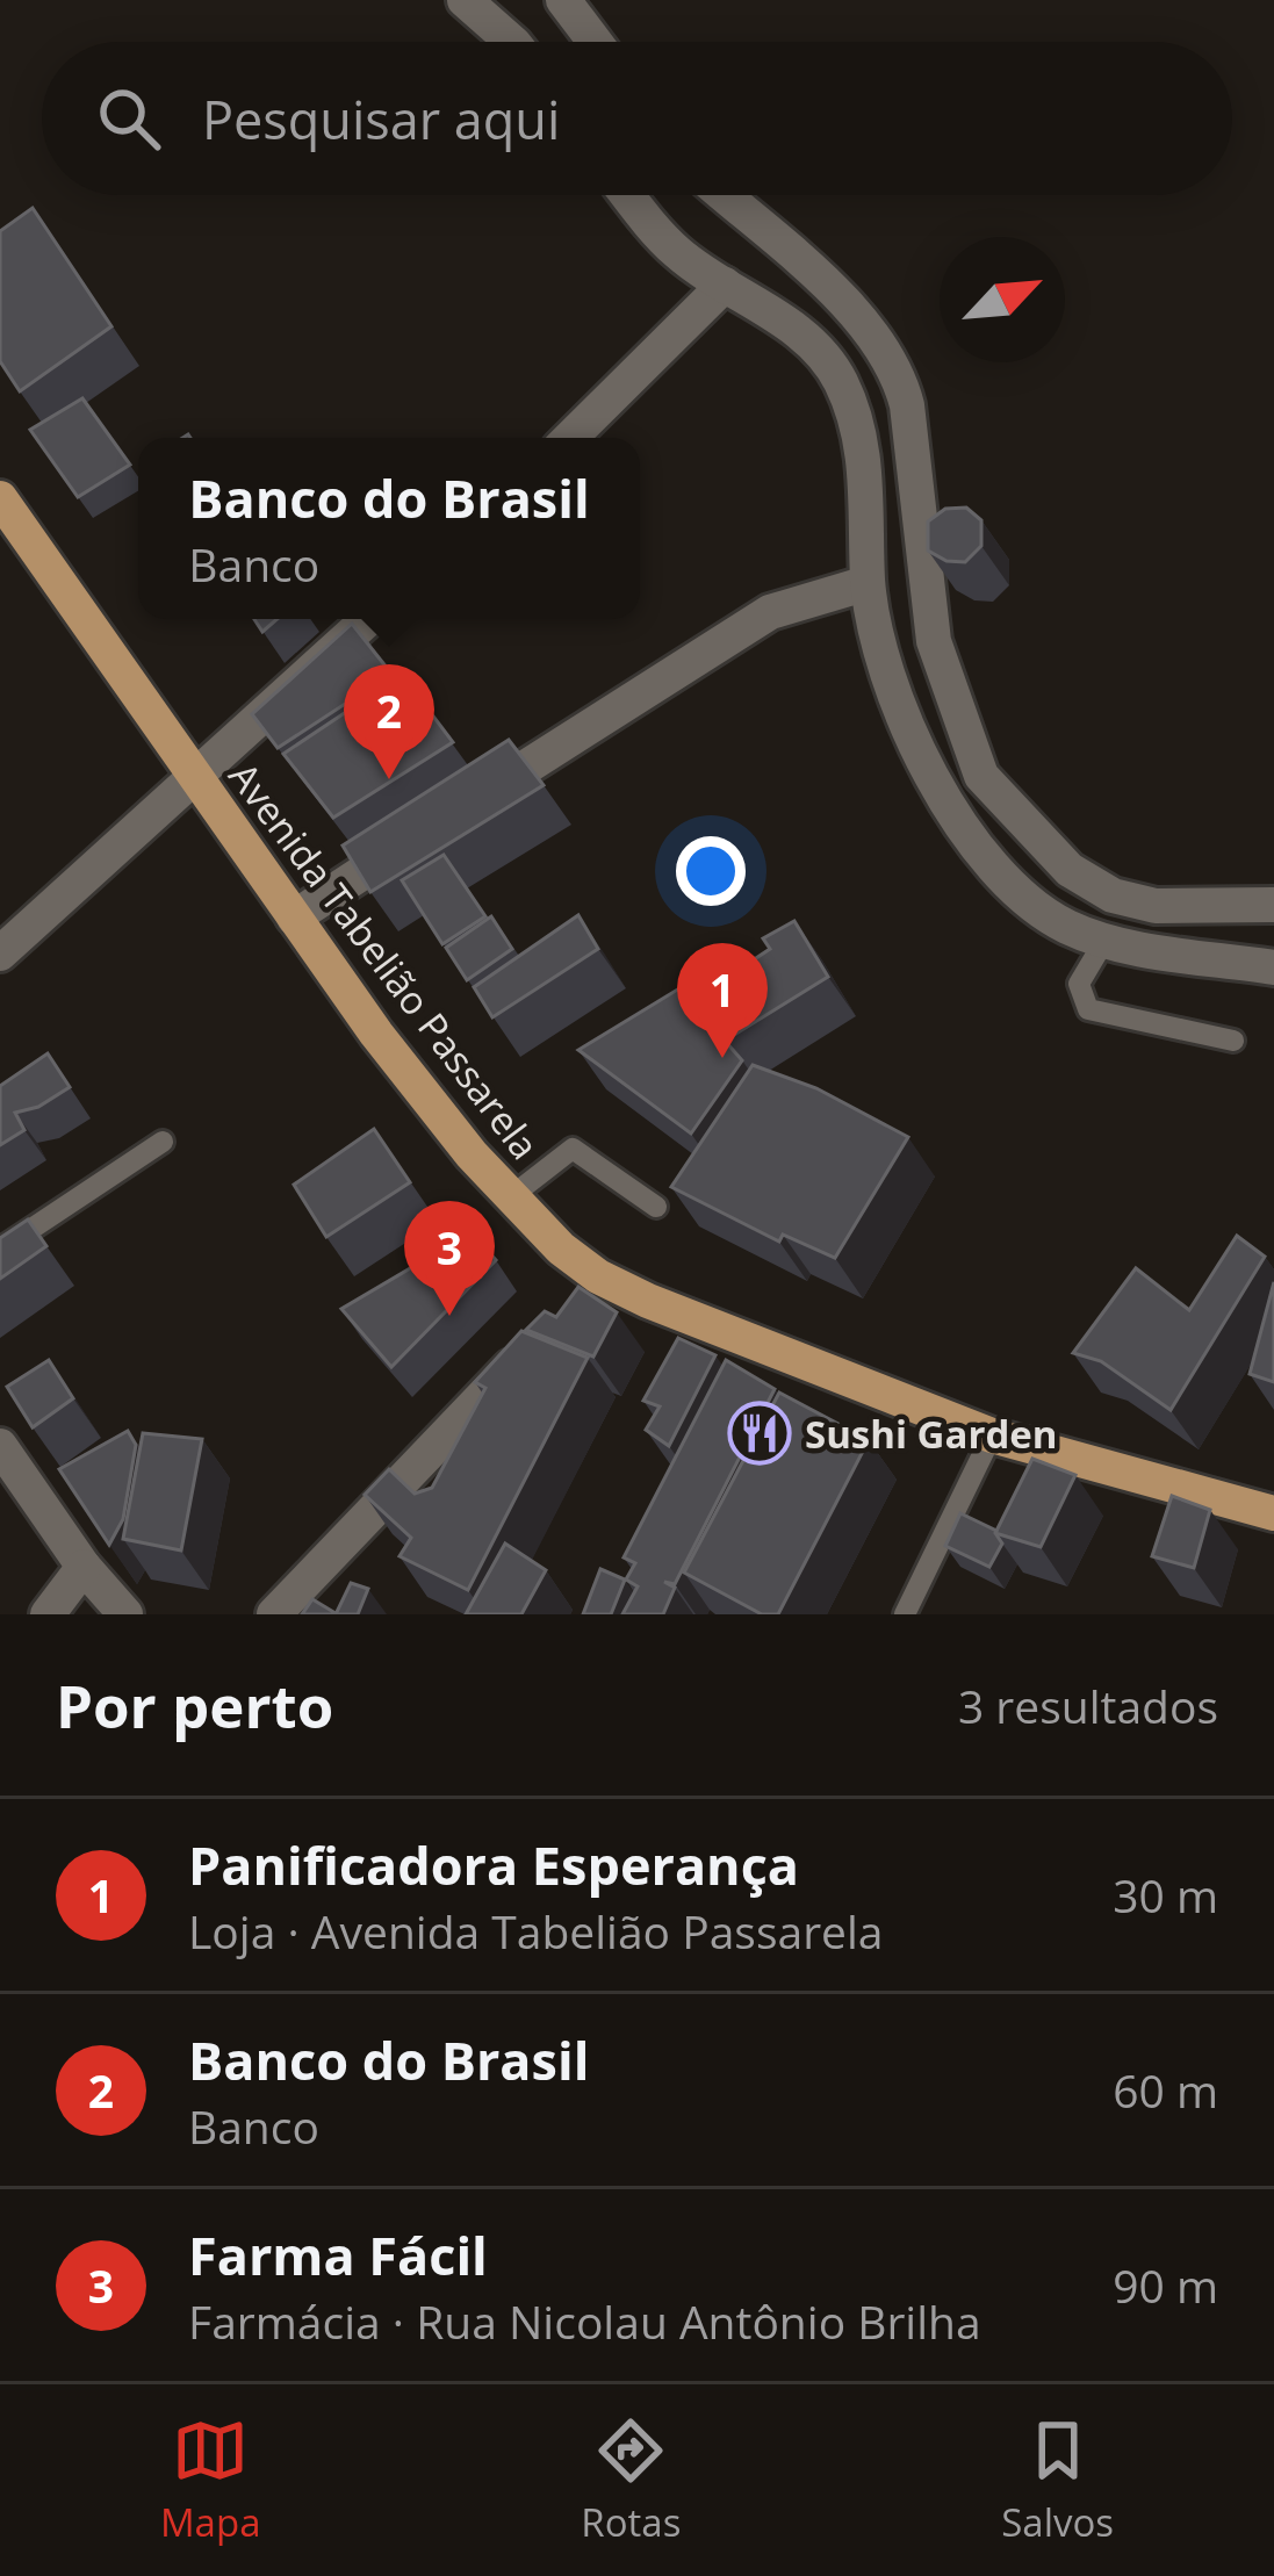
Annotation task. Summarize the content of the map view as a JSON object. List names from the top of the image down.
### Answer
{
  "streets": {
    "main road": ["Avenida Tabelião Passarela"]
  },
  "places": {
    "restaurant": ["Sushi Garden"]
  },
  "north": "top right",
  "page": {
    "search": "Pesquisar aqui",
    "popup": ["Banco do Brasil", "Banco"],
    "pins": ["2", "1", "3"],
    "heading": ["Por perto", "3 resultados"],
    "list": [
      {
        "mark": "1",
        "name": "Panificadora Esperança",
        "note": "Loja · Avenida Tabelião Passarela",
        "value": "30 m"
      },
      {
        "mark": "2",
        "name": "Banco do Brasil",
        "note": "Banco",
        "value": "60 m"
      },
      {
        "mark": "3",
        "name": "Farma Fácil",
        "note": "Farmácia · Rua Nicolau Antônio Brilha",
        "value": "90 m"
      }
    ],
    "nav": ["Mapa", "Rotas", "Salvos"]
  }
}
